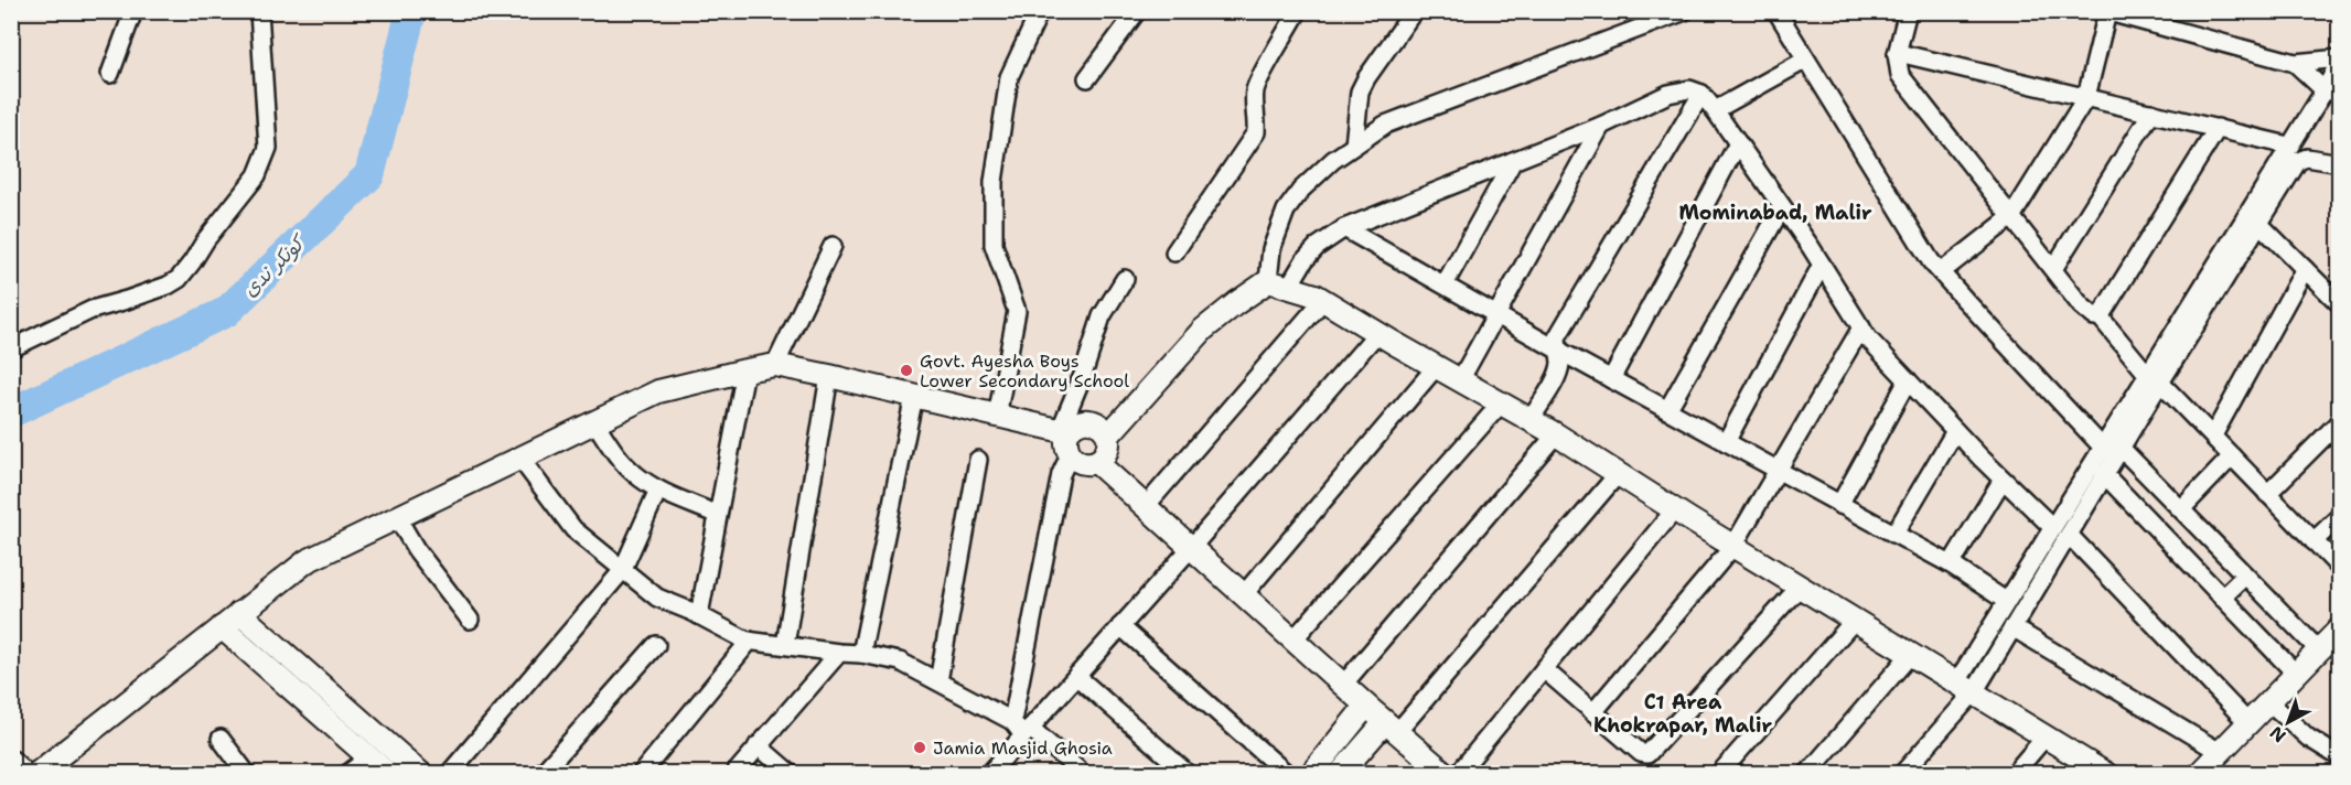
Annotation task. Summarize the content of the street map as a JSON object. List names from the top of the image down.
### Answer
{
  "districts": ["Mominabad, Malir", "C1 Area Khokrapar, Malir"],
  "water": ["کونکر ندی"],
  "places": ["Govt. Ayesha Boys Lower Secondary School", "Jamia Masjid Ghosia"],
  "north": "bottom left"
}
